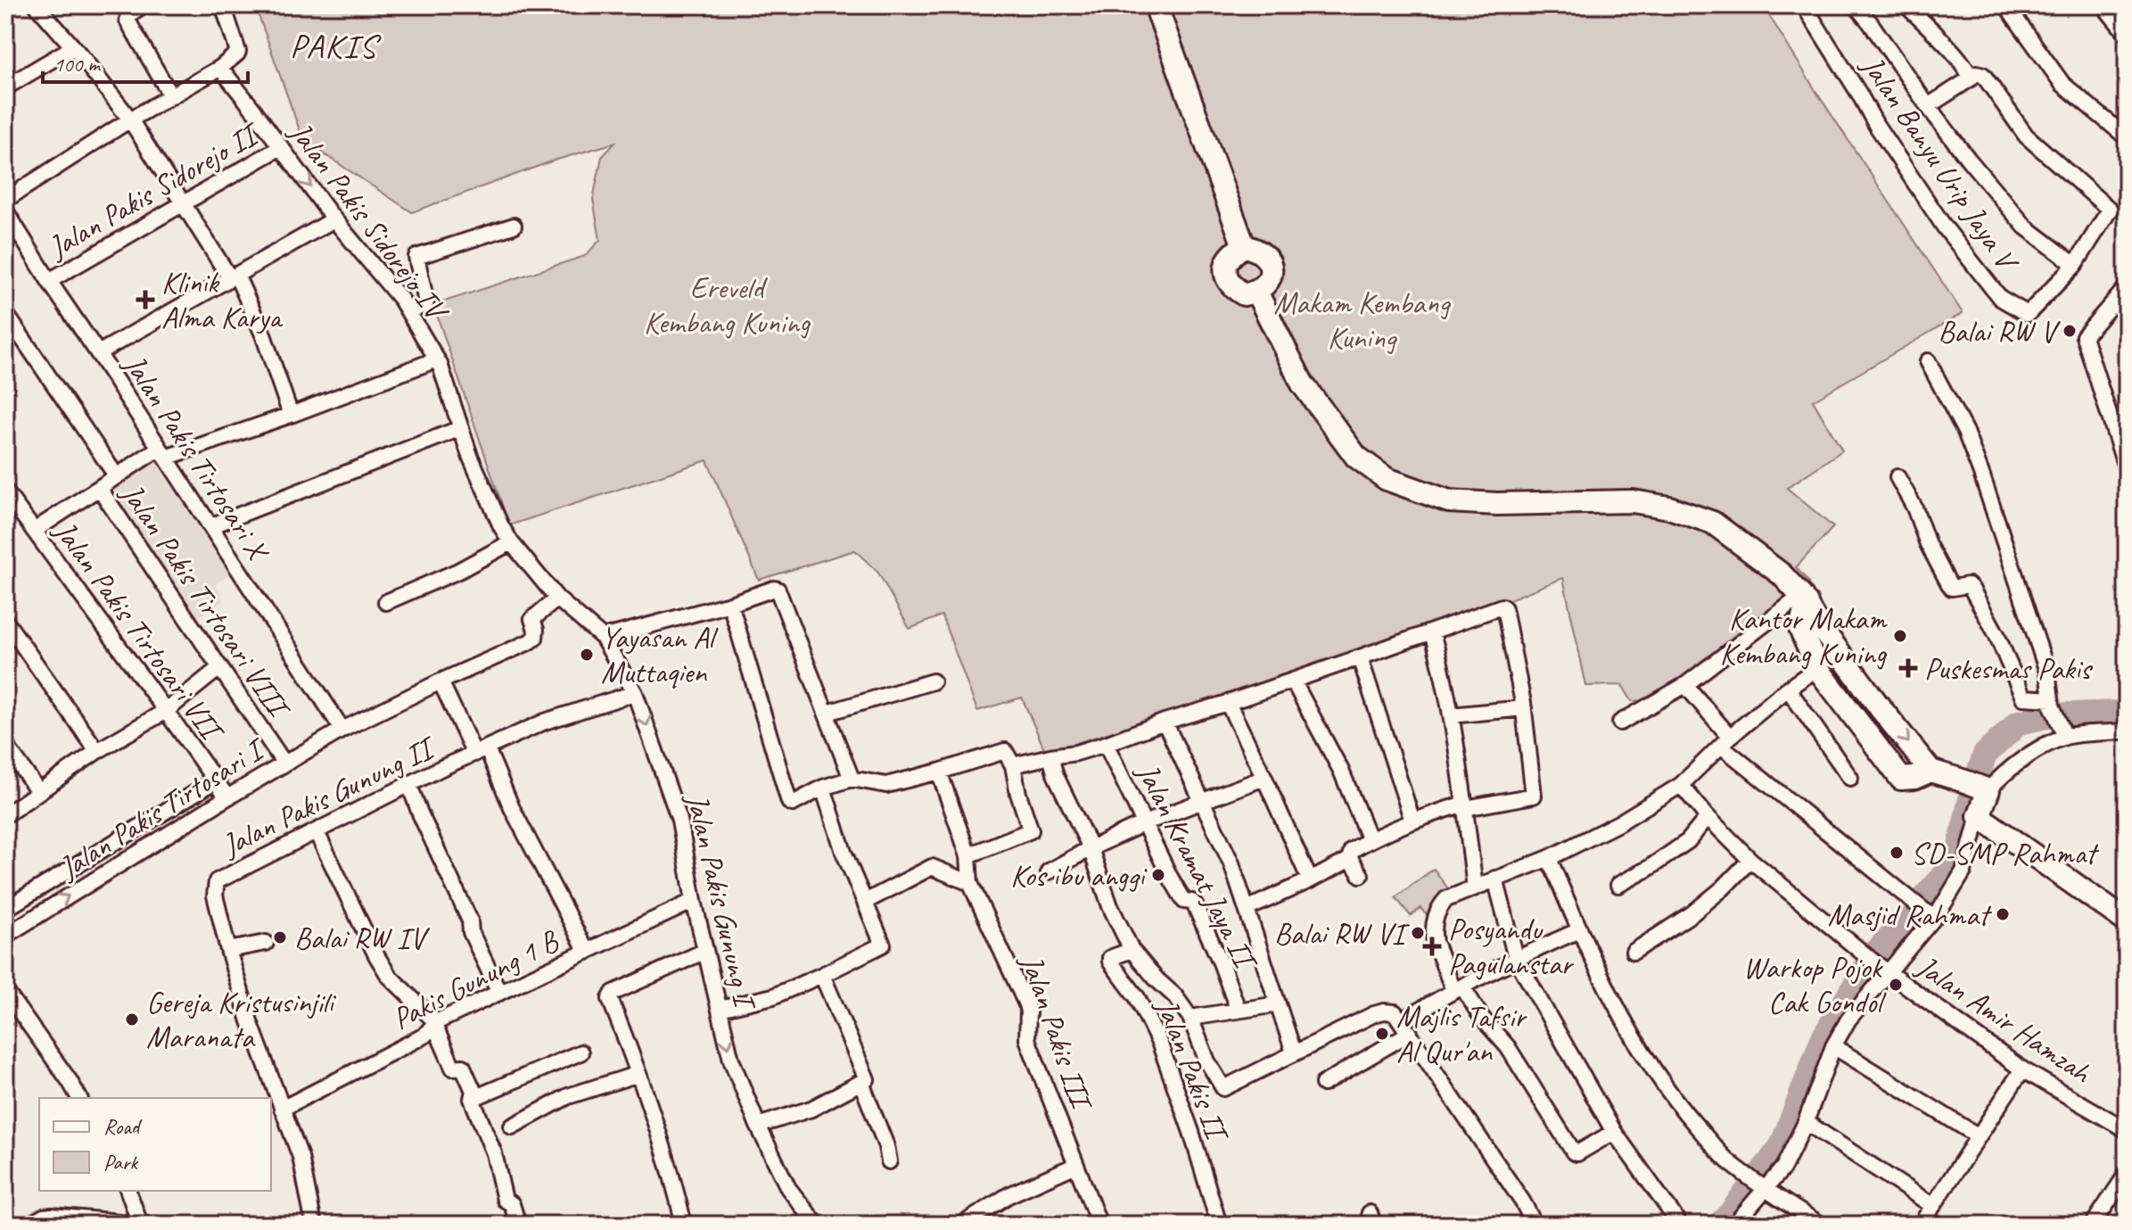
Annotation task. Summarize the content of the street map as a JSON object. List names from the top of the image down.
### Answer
{
  "streets": {
    "street": [
      "Jalan Banyu Urip Jaya V",
      "Jalan Pakis Sidorejo II",
      "Jalan Pakis Sidorejo IV",
      "Jalan Pakis Tirtosari X",
      "Jalan Pakis Tirtosari VIII",
      "Jalan Pakis Tirtosari VII",
      "Jalan Pakis Gunung II",
      "Jalan Pakis Tirtosari I",
      "Jalan Kramat Jaya II",
      "Jalan Pakis Gunung I",
      "Pakis Gunung 1 B",
      "Jalan Amir Hamzah",
      "Jalan Pakis III",
      "Jalan Pakis II"
    ]
  },
  "crossings": [
    ["Jalan Pakis Sidorejo II", "Jalan Pakis Sidorejo IV"],
    ["Jalan Pakis Sidorejo II", "Jalan Pakis Tirtosari X"],
    ["Jalan Pakis Sidorejo IV", "Jalan Pakis Tirtosari VIII"],
    ["Jalan Pakis Sidorejo IV", "Jalan Pakis Tirtosari I"],
    ["Jalan Pakis Sidorejo IV", "Jalan Pakis Gunung I"],
    ["Jalan Pakis Tirtosari X", "Jalan Pakis Tirtosari VIII"],
    ["Jalan Pakis Tirtosari X", "Jalan Pakis Tirtosari I"],
    ["Jalan Pakis Tirtosari VIII", "Jalan Pakis Tirtosari I"],
    ["Jalan Pakis Tirtosari VII", "Jalan Pakis Tirtosari I"],
    ["Jalan Pakis Gunung II", "Jalan Pakis Gunung I"],
    ["Jalan Pakis Gunung II", "Pakis Gunung 1 B"],
    ["Jalan Pakis Tirtosari I", "Jalan Pakis Gunung I"],
    ["Jalan Pakis Gunung I", "Pakis Gunung 1 B"]
  ],
  "districts": ["PAKIS"],
  "parks": ["Ereveld Kembang Kuning", "Makam Kembang Kuning"],
  "places": {
    "health": ["Klinik Alma Karya", "Puskesmas Pakis", "Posyandu Pagulanstar"],
    "other": [
      "Balai RW V",
      "Kantor Makam Kembang Kuning",
      "Yayasan Al Muttaqien",
      "SD-SMP Rahmat",
      "Kos ibu anggi",
      "Masjid Rahmat",
      "Balai RW VI",
      "Balai RW IV",
      "Warkop Pojok Cak Gondol",
      "Gereja Kristusinjili Maranata",
      "Majlis Tafsir Al Qur'an"
    ]
  },
  "legend": ["Road", "Park"],
  "scale_bar": "100 m"
}
